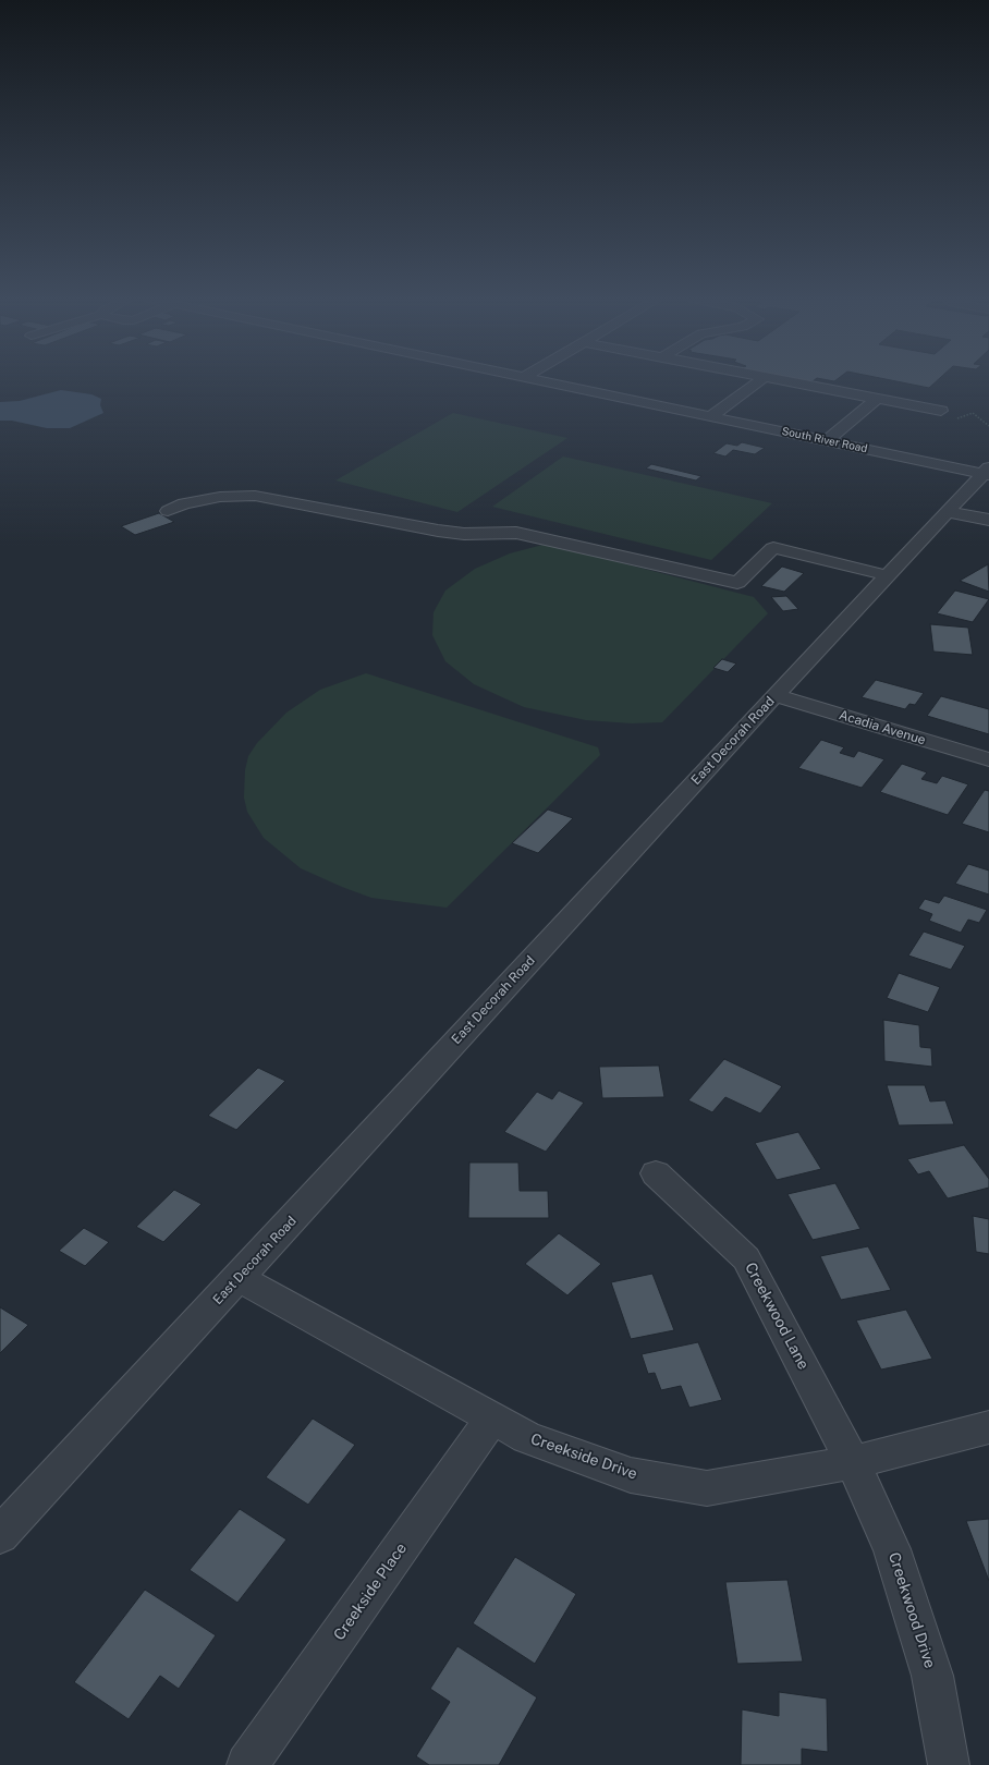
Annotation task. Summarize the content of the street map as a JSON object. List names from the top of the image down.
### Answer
{
  "streets": {
    "street": [
      "South River Road",
      "Acadia Avenue",
      "East Decorah Road",
      "Creekwood Lane",
      "Creekside Drive",
      "Creekside Place",
      "Creekwood Drive"
    ]
  },
  "crossings": [
    ["South River Road", "East Decorah Road"],
    ["Acadia Avenue", "East Decorah Road"],
    ["East Decorah Road", "Creekside Drive"],
    ["Creekwood Lane", "Creekside Drive"],
    ["Creekwood Lane", "Creekwood Drive"],
    ["Creekside Drive", "Creekside Place"],
    ["Creekside Drive", "Creekwood Drive"]
  ]
}
